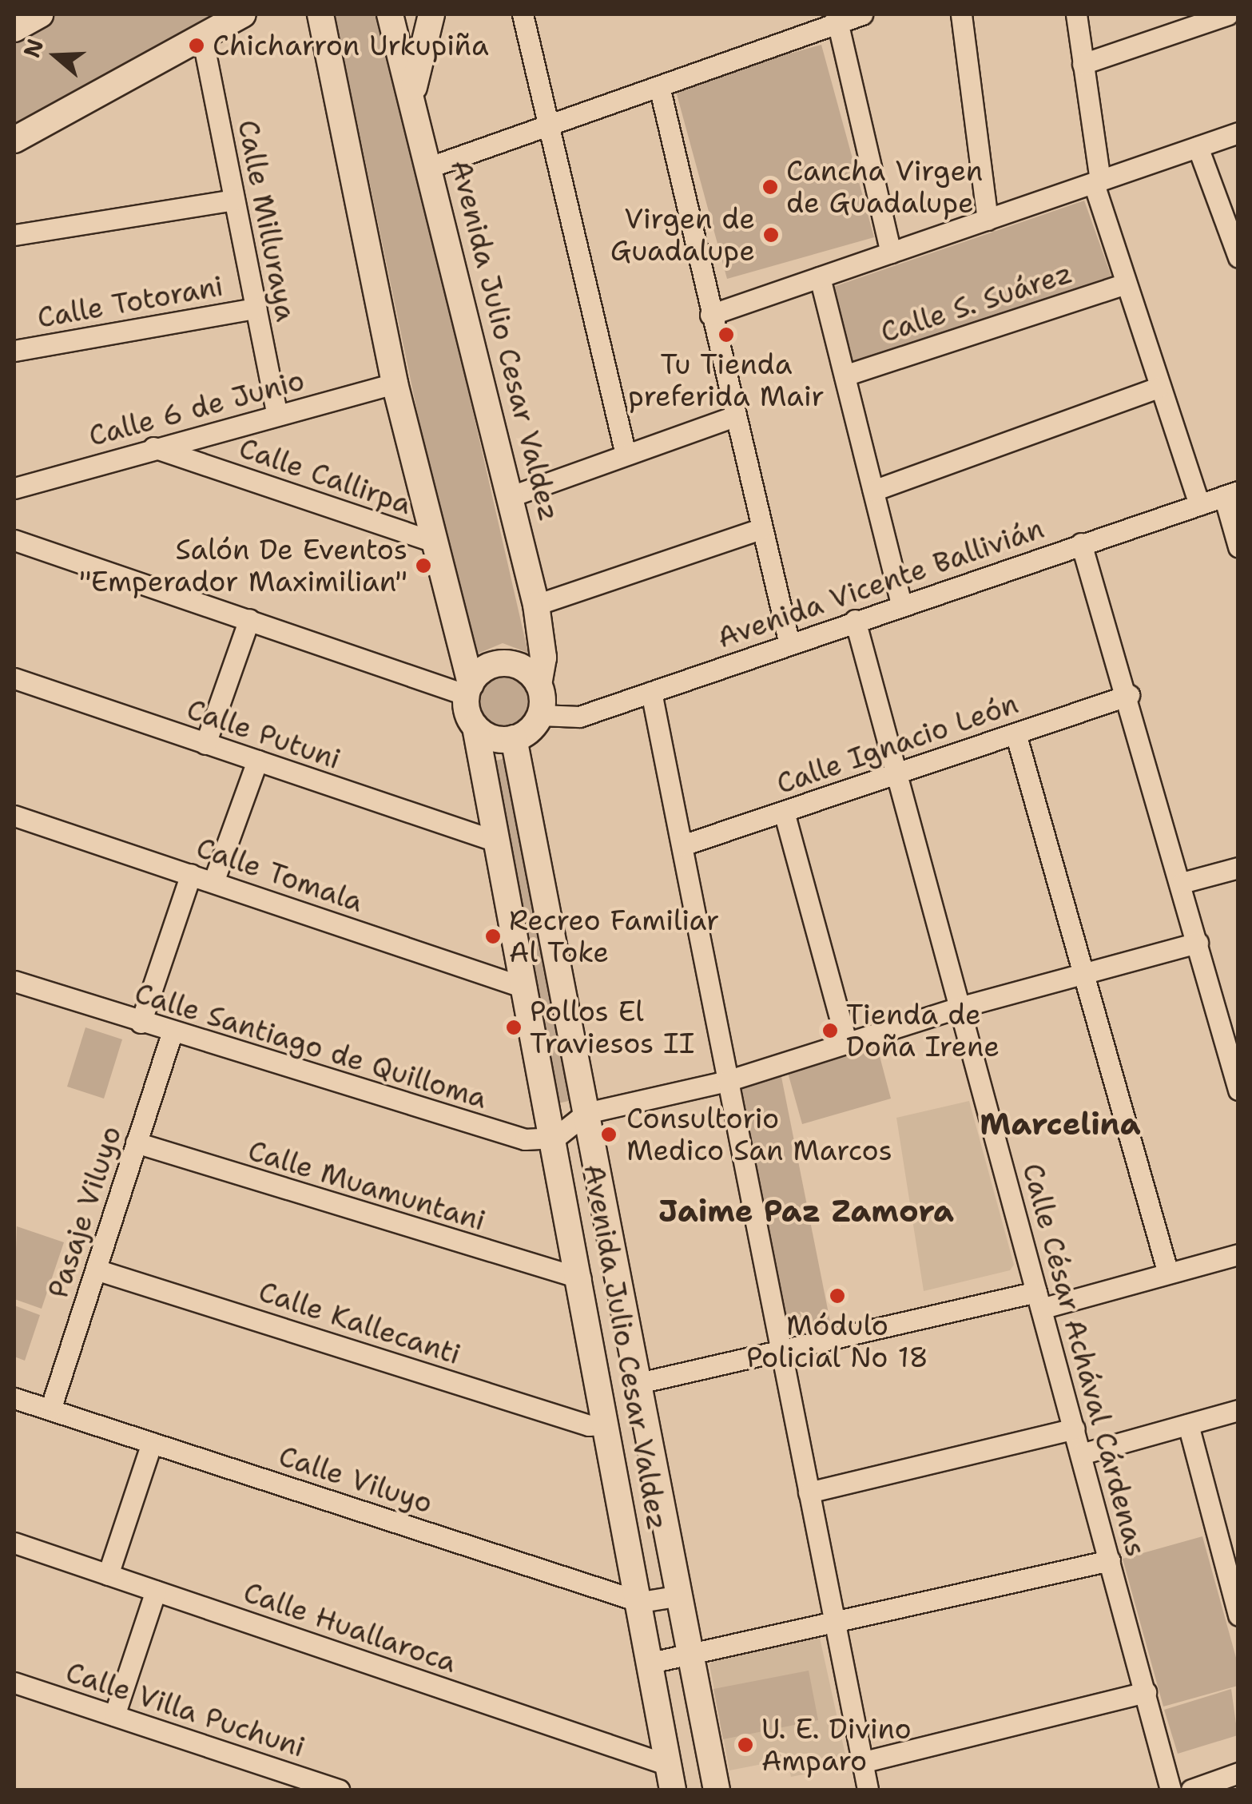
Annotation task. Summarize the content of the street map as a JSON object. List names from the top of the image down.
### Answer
{
  "streets": {
    "main road": ["Avenida Julio Cesar Valdez"],
    "street": [
      "Calle Milluraya",
      "Calle Totorani",
      "Calle S. Suárez",
      "Calle 6 de Junio",
      "Calle Callirpa",
      "Avenida Vicente Ballivián",
      "Calle Putuni",
      "Calle Ignacio León",
      "Calle Tomala",
      "Calle Santiago de Quilloma",
      "Calle Muamuntani",
      "Pasaje Viluyo",
      "Calle Kallecanti",
      "Calle César Achával Cárdenas",
      "Calle Viluyo",
      "Calle Huallaroca",
      "Calle Villa Puchuni"
    ]
  },
  "crossings": [
    ["Calle Milluraya", "Calle Totorani"],
    ["Calle Milluraya", "Calle 6 de Junio"],
    ["Avenida Julio Cesar Valdez", "Avenida Vicente Ballivián"],
    ["Avenida Julio Cesar Valdez", "Calle Putuni"],
    ["Avenida Julio Cesar Valdez", "Calle Tomala"],
    ["Avenida Julio Cesar Valdez", "Calle Santiago de Quilloma"],
    ["Avenida Julio Cesar Valdez", "Calle Muamuntani"],
    ["Avenida Julio Cesar Valdez", "Calle Kallecanti"],
    ["Avenida Julio Cesar Valdez", "Calle Viluyo"],
    ["Avenida Julio Cesar Valdez", "Calle Huallaroca"],
    ["Calle 6 de Junio", "Calle Callirpa"],
    ["Avenida Vicente Ballivián", "Calle César Achával Cárdenas"],
    ["Calle Ignacio León", "Calle César Achával Cárdenas"],
    ["Calle Santiago de Quilloma", "Pasaje Viluyo"],
    ["Calle Muamuntani", "Pasaje Viluyo"],
    ["Pasaje Viluyo", "Calle Kallecanti"],
    ["Pasaje Viluyo", "Calle Viluyo"]
  ],
  "districts": ["Marcelina", "Jaime Paz Zamora"],
  "places": [
    "Chicharron Urkupiña",
    "Cancha Virgen de Guadalupe",
    "Virgen de Guadalupe",
    "Tu Tienda preferida Mair",
    "Salón De Eventos \"Emperador Maximilian\"",
    "Recreo Familiar Al Toke",
    "Pollos El Traviesos II",
    "Tienda de Doña Irene",
    "Consultorio Medico San Marcos",
    "Módulo Policial No 18",
    "U. E. Divino Amparo"
  ],
  "north": "left"
}
